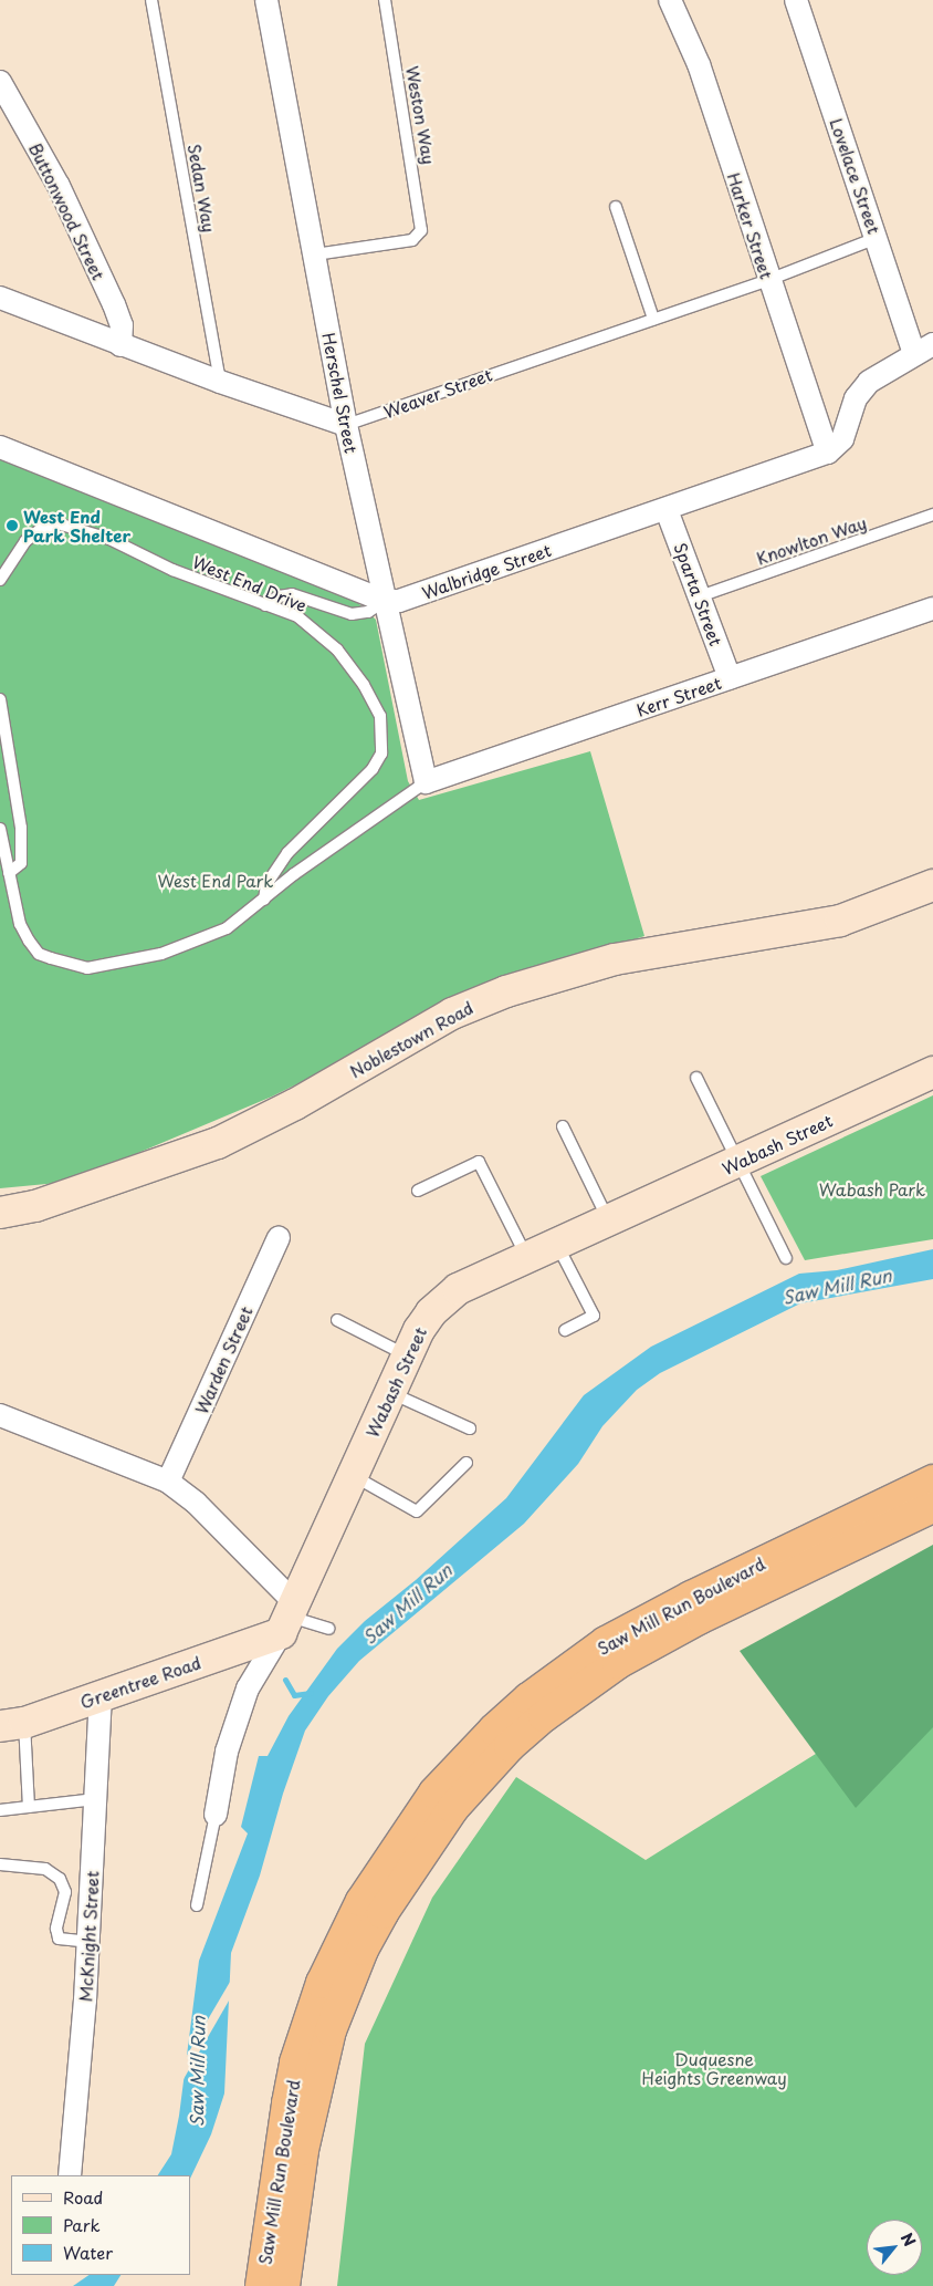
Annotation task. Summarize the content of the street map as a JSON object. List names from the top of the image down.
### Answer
{
  "streets": {
    "highway": ["Saw Mill Run Boulevard"],
    "main road": ["Noblestown Road", "Wabash Street", "Greentree Road"],
    "street": [
      "Lovelace Street",
      "Buttonwood Street",
      "Harker Street",
      "Herschel Street",
      "Walbridge Street",
      "Sparta Street",
      "Kerr Street",
      "Warden Street",
      "McKnight Street"
    ],
    "lane": [
      "Weston Way",
      "Sedan Way",
      "Weaver Street",
      "Knowlton Way",
      "West End Drive"
    ]
  },
  "crossings": [
    ["Weston Way", "Herschel Street"],
    ["Lovelace Street", "Weaver Street"],
    ["Harker Street", "Weaver Street"],
    ["Harker Street", "Walbridge Street"],
    ["Herschel Street", "Weaver Street"],
    ["Herschel Street", "Walbridge Street"],
    ["Herschel Street", "Kerr Street"],
    ["Knowlton Way", "Sparta Street"],
    ["Walbridge Street", "Sparta Street"],
    ["Sparta Street", "Kerr Street"],
    ["Wabash Street", "Greentree Road"],
    ["Greentree Road", "McKnight Street"]
  ],
  "water": ["Saw Mill Run"],
  "parks": ["West End Park", "Wabash Park", "Duquesne Heights Greenway"],
  "places": ["West End Park Shelter"],
  "legend": ["Road", "Park", "Water"],
  "north": "top right"
}
